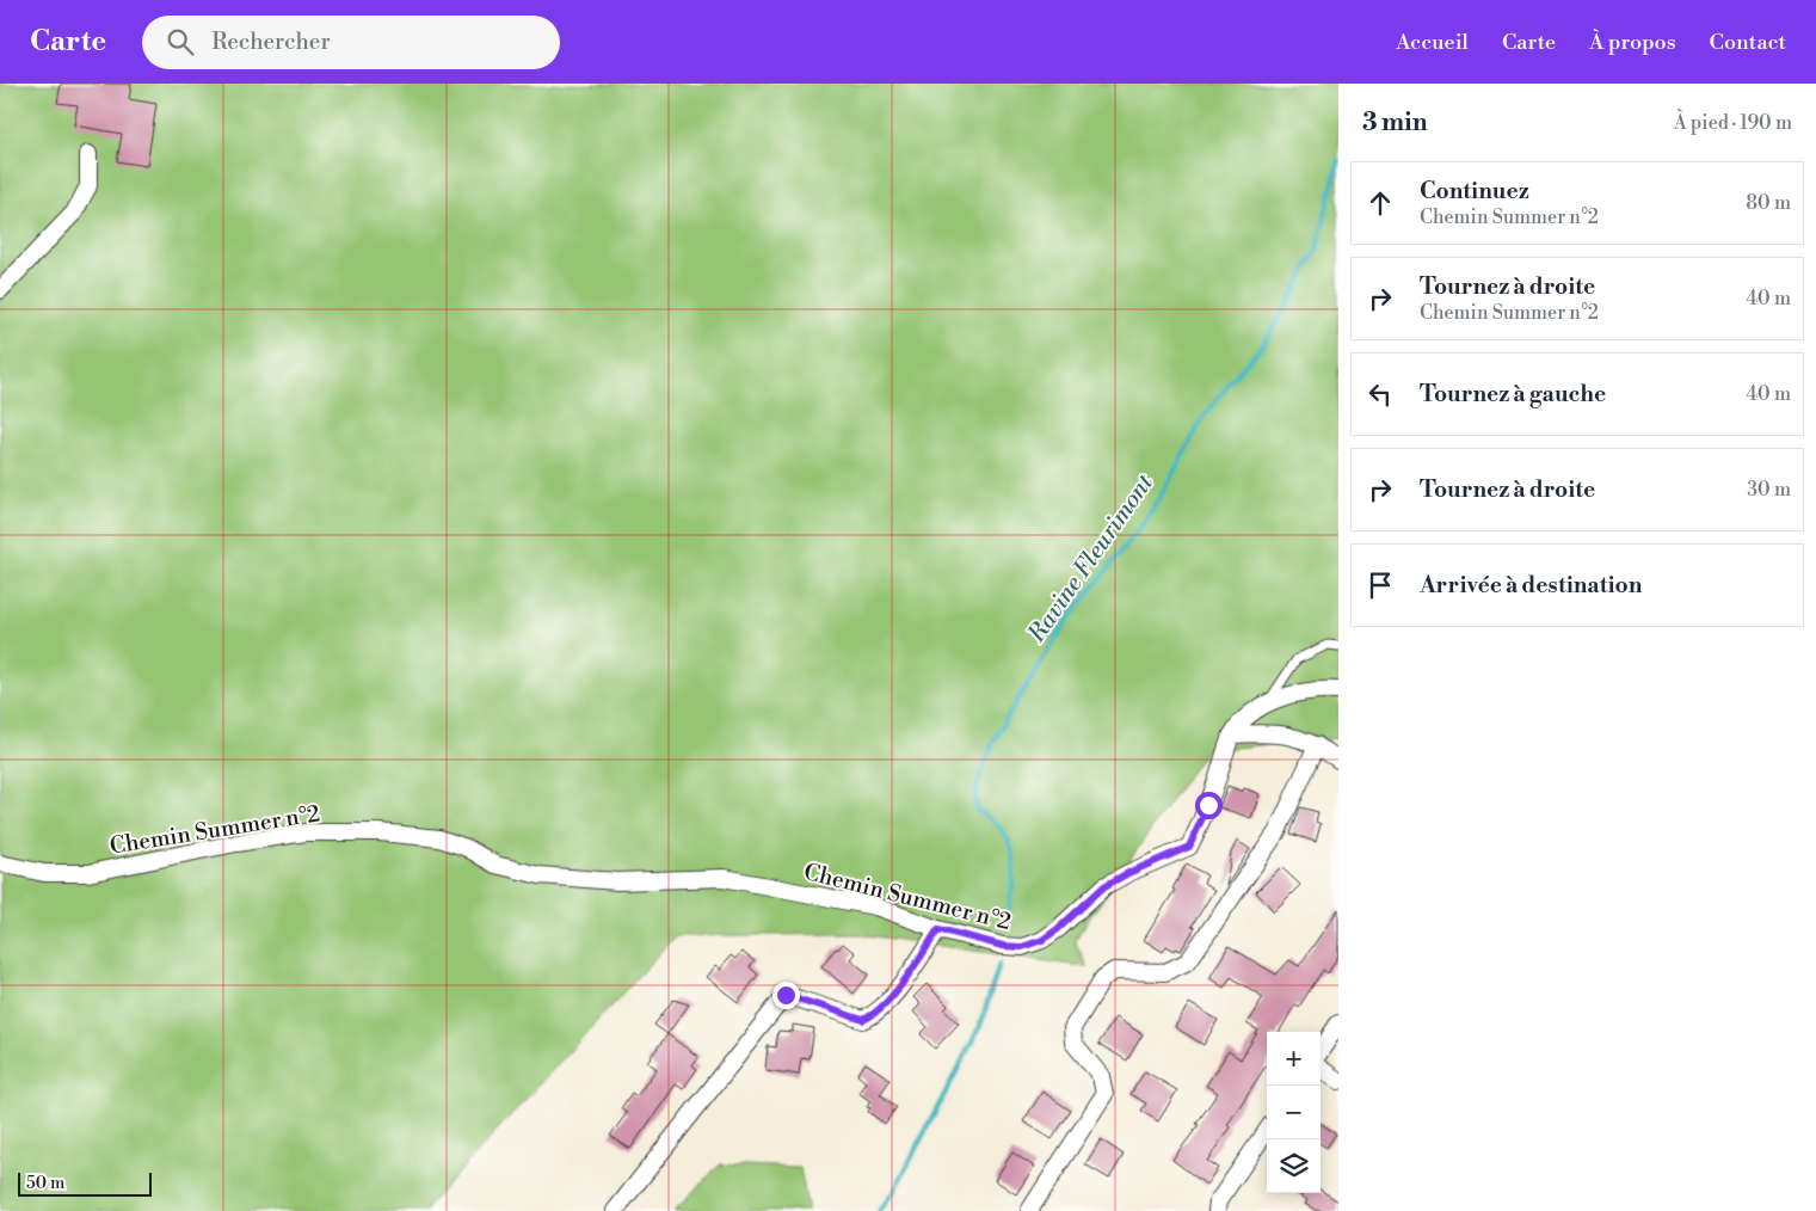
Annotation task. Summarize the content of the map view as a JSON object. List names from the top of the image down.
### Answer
{
  "streets": {
    "street": ["Chemin Summer n°2"]
  },
  "water": ["Ravine Fleurimont"],
  "scale_bar": "50 m",
  "page": {
    "header": "Carte",
    "search": "Rechercher",
    "nav": [
      "Accueil",
      "Carte",
      "À propos",
      "Contact"
    ],
    "heading": ["3 min", "À pied · 190 m"],
    "list": [
      ["Continuez", "Chemin Summer n°2", "80 m"],
      ["Tournez à droite", "Chemin Summer n°2", "40 m"],
      ["Tournez à gauche", "40 m"],
      ["Tournez à droite", "30 m"],
      "Arrivée à destination"
    ],
    "map_buttons": ["+", "−"],
    "scale": "50 m"
  }
}
